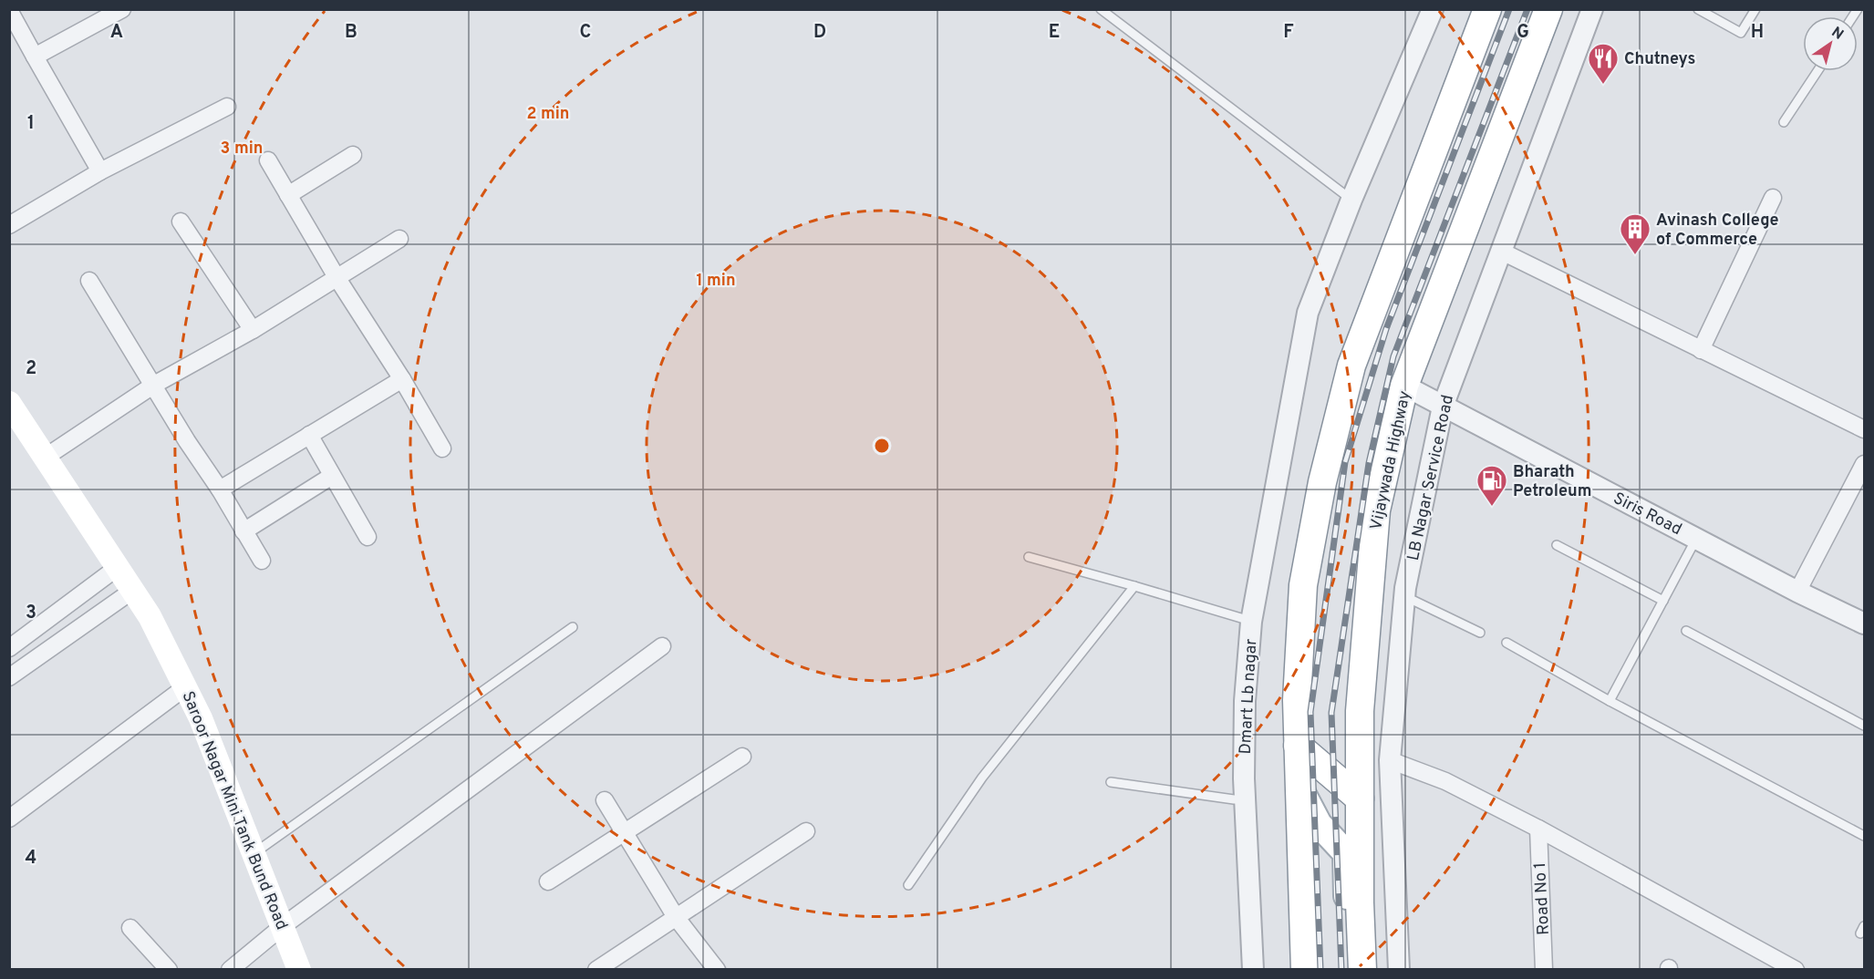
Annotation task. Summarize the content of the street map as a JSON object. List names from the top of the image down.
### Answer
{
  "streets": {
    "highway": ["Vijaywada Highway"],
    "main road": ["Saroor Nagar Mini Tank Bund Road"],
    "street": [
      "LB Nagar Service Road",
      "Siris Road",
      "Dmart Lb nagar",
      "Road No 1"
    ]
  },
  "crossings": [
    ["Vijaywada Highway", "Siris Road"],
    ["LB Nagar Service Road", "Siris Road"]
  ],
  "places": {
    "restaurant": ["Chutneys"],
    "building": ["Avinash College of Commerce"],
    "fuel station": ["Bharath Petroleum"]
  },
  "north": "top right",
  "grid": {
    "columns": [
      "A",
      "B",
      "C",
      "D",
      "E",
      "F",
      "G",
      "H"
    ],
    "rows": [
      "1",
      "2",
      "3",
      "4"
    ]
  },
  "rings": ["2 min", "3 min", "1 min"]
}
